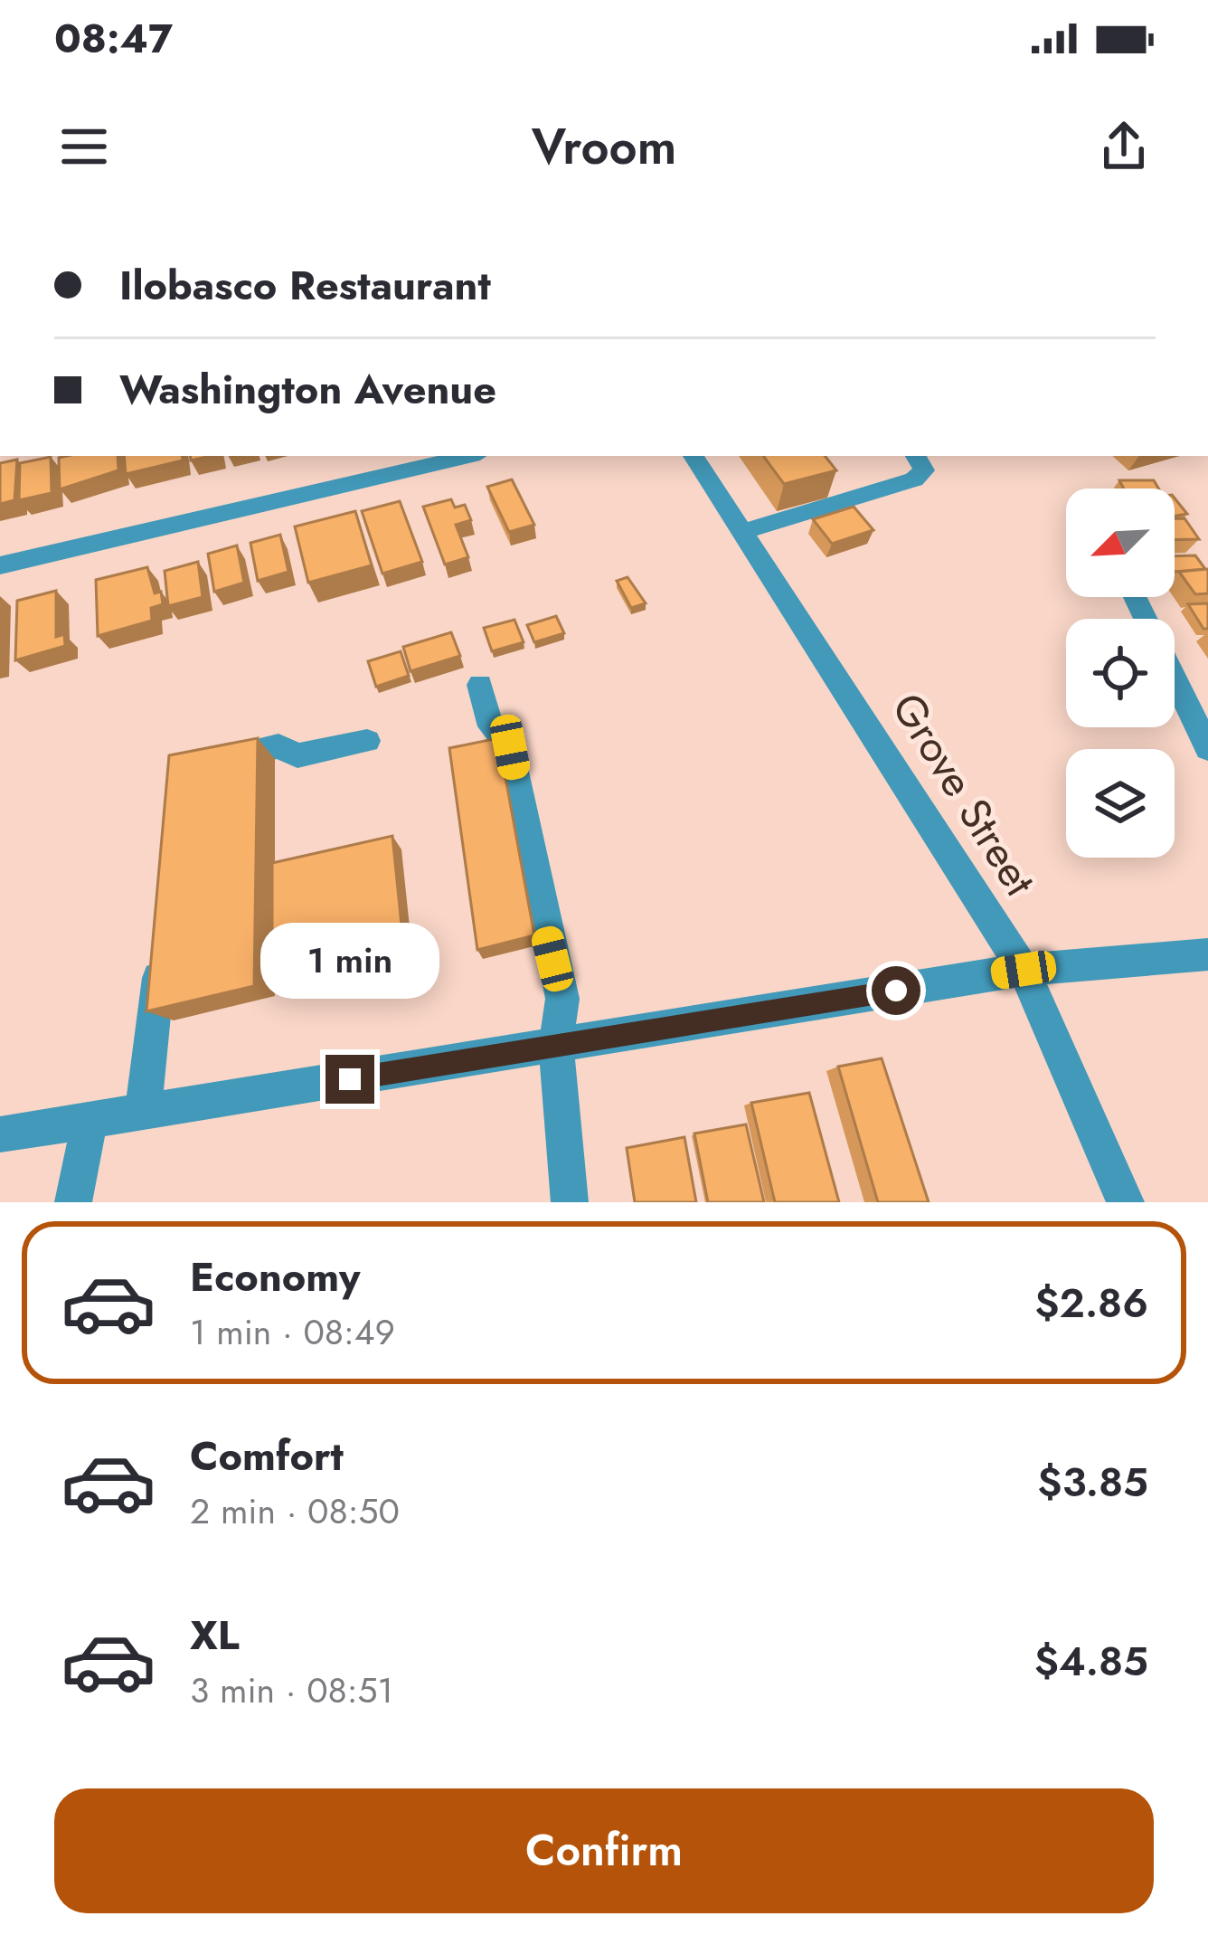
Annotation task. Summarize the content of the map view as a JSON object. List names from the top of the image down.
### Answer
{
  "streets": {
    "street": ["Grove Street"]
  },
  "north": "bottom left",
  "page": {
    "status": "08:47",
    "header": "Vroom",
    "banner": ["Ilobasco Restaurant", "Washington Avenue"],
    "bubble": "1 min",
    "list": [
      {
        "name": "Economy",
        "note": "1 min · 08:49",
        "value": "$2.86"
      },
      {
        "name": "Comfort",
        "note": "2 min · 08:50",
        "value": "$3.85"
      },
      {
        "name": "XL",
        "note": "3 min · 08:51",
        "value": "$4.85"
      }
    ],
    "buttons": "Confirm"
  }
}
